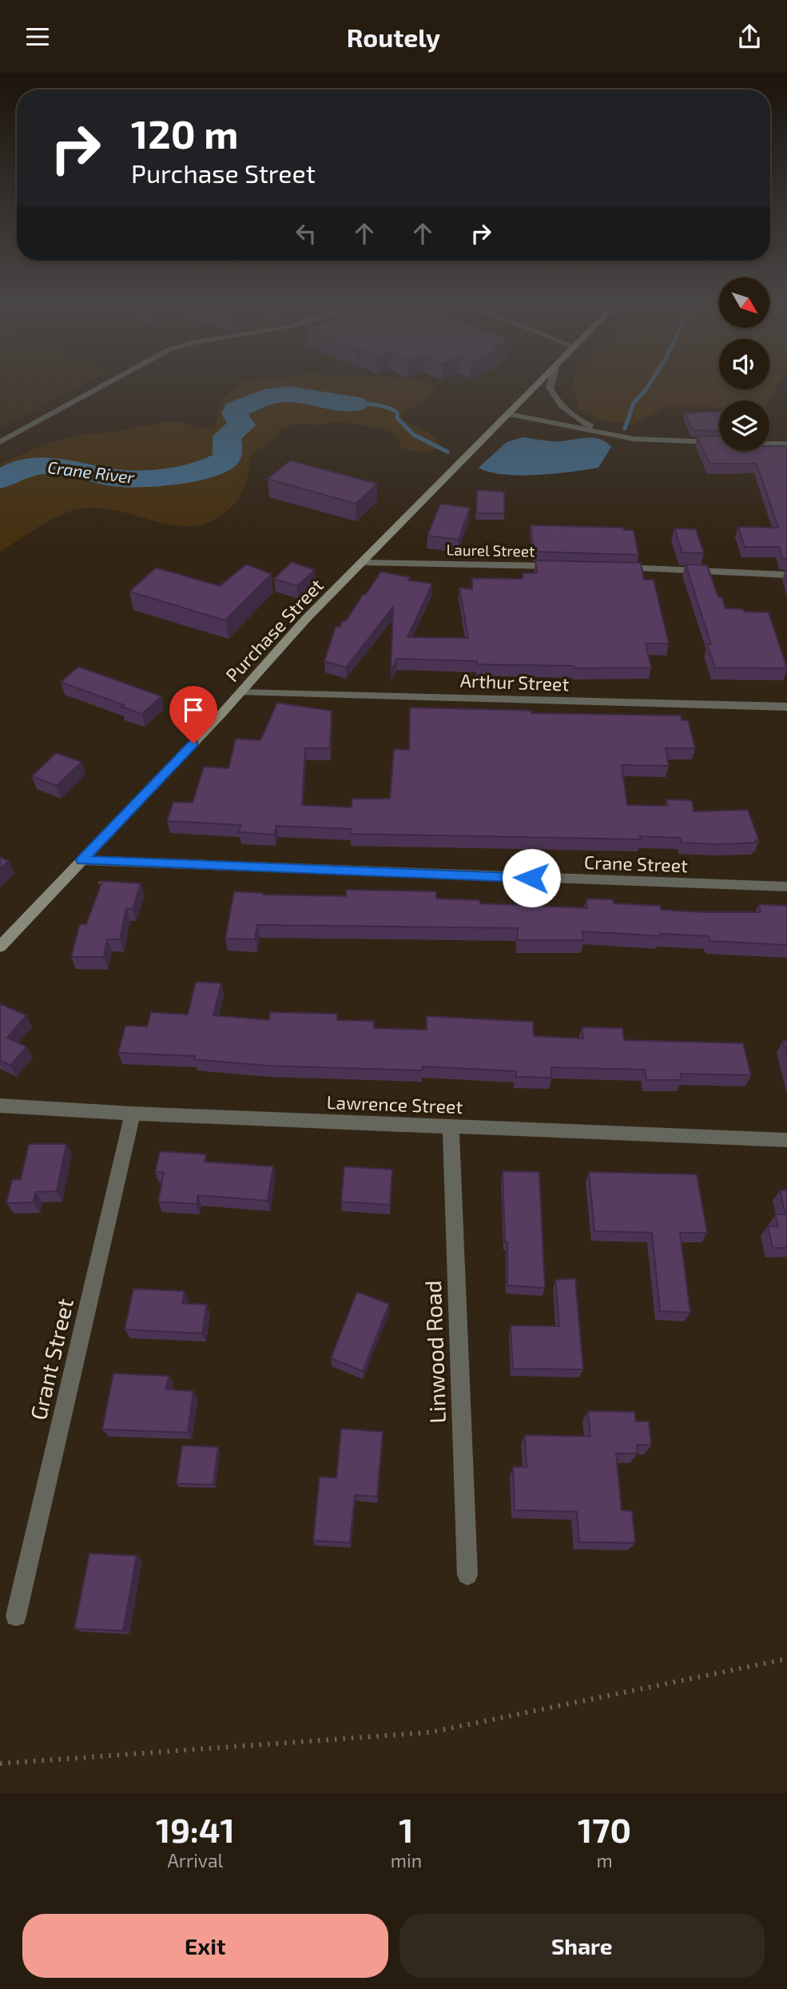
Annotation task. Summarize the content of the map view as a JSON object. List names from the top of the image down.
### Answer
{
  "streets": {
    "street": [
      "Laurel Street",
      "Purchase Street",
      "Arthur Street",
      "Crane Street",
      "Lawrence Street",
      "Linwood Road",
      "Grant Street"
    ]
  },
  "crossings": [
    ["Laurel Street", "Purchase Street"],
    ["Purchase Street", "Arthur Street"],
    ["Purchase Street", "Crane Street"],
    ["Lawrence Street", "Linwood Road"],
    ["Lawrence Street", "Grant Street"]
  ],
  "water": ["Crane River"],
  "north": "bottom right",
  "page": {
    "header": "Routely",
    "turn": ["120 m", "Purchase Street"],
    "eta": [
      "19:41",
      "Arrival",
      "1",
      "min",
      "170",
      "m"
    ],
    "buttons": ["Exit", "Share"]
  }
}
